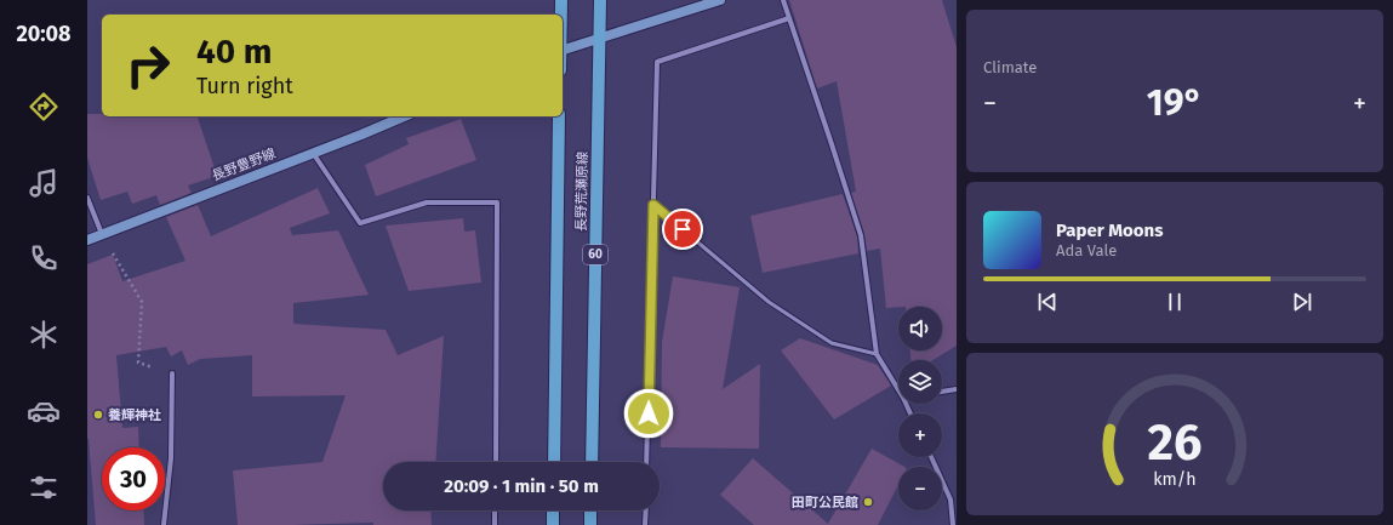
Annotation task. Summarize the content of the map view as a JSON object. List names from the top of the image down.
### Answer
{
  "streets": {
    "main road": ["長野豊野線", "長野荒瀬原線", "60"]
  },
  "places": ["養輝神社", "田町公民館"],
  "page": {
    "tabs": "20:08",
    "tile": "Climate",
    "turn": ["40 m", "Turn right"],
    "heat": ["−", "19°", "+"],
    "song": ["Paper Moons", "Ada Vale"],
    "map_buttons": ["+", "−"],
    "limit": "30",
    "trip": "20:09 · 1 min · 50 m",
    "gauge": ["26", "km/h"]
  }
}
